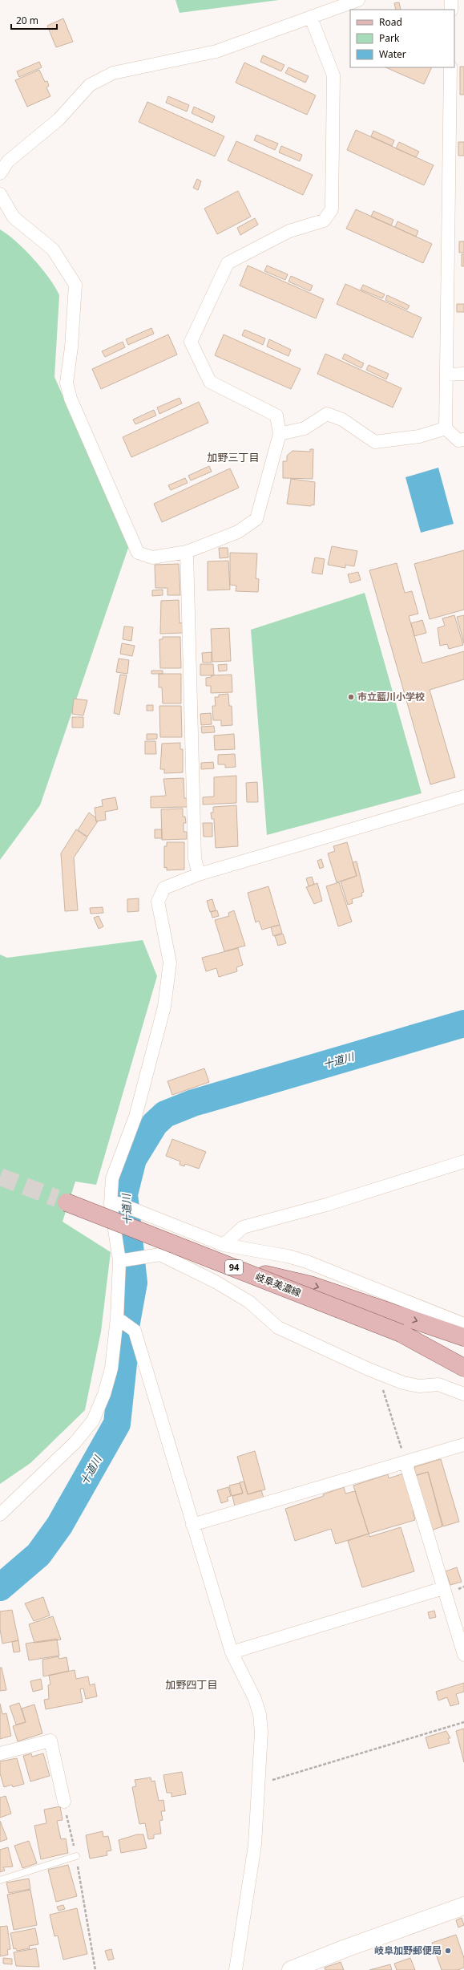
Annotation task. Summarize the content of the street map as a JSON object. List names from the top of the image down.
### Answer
{
  "streets": {
    "main road": ["94", "岐阜美濃線"]
  },
  "crossings": [
    ["94", "岐阜美濃線"]
  ],
  "districts": ["加野三丁目", "加野四丁目"],
  "water": ["十道川"],
  "places": ["市立藍川小学校", "岐阜加野郵便局"],
  "legend": ["Road", "Park", "Water"],
  "scale_bar": "20 m"
}
